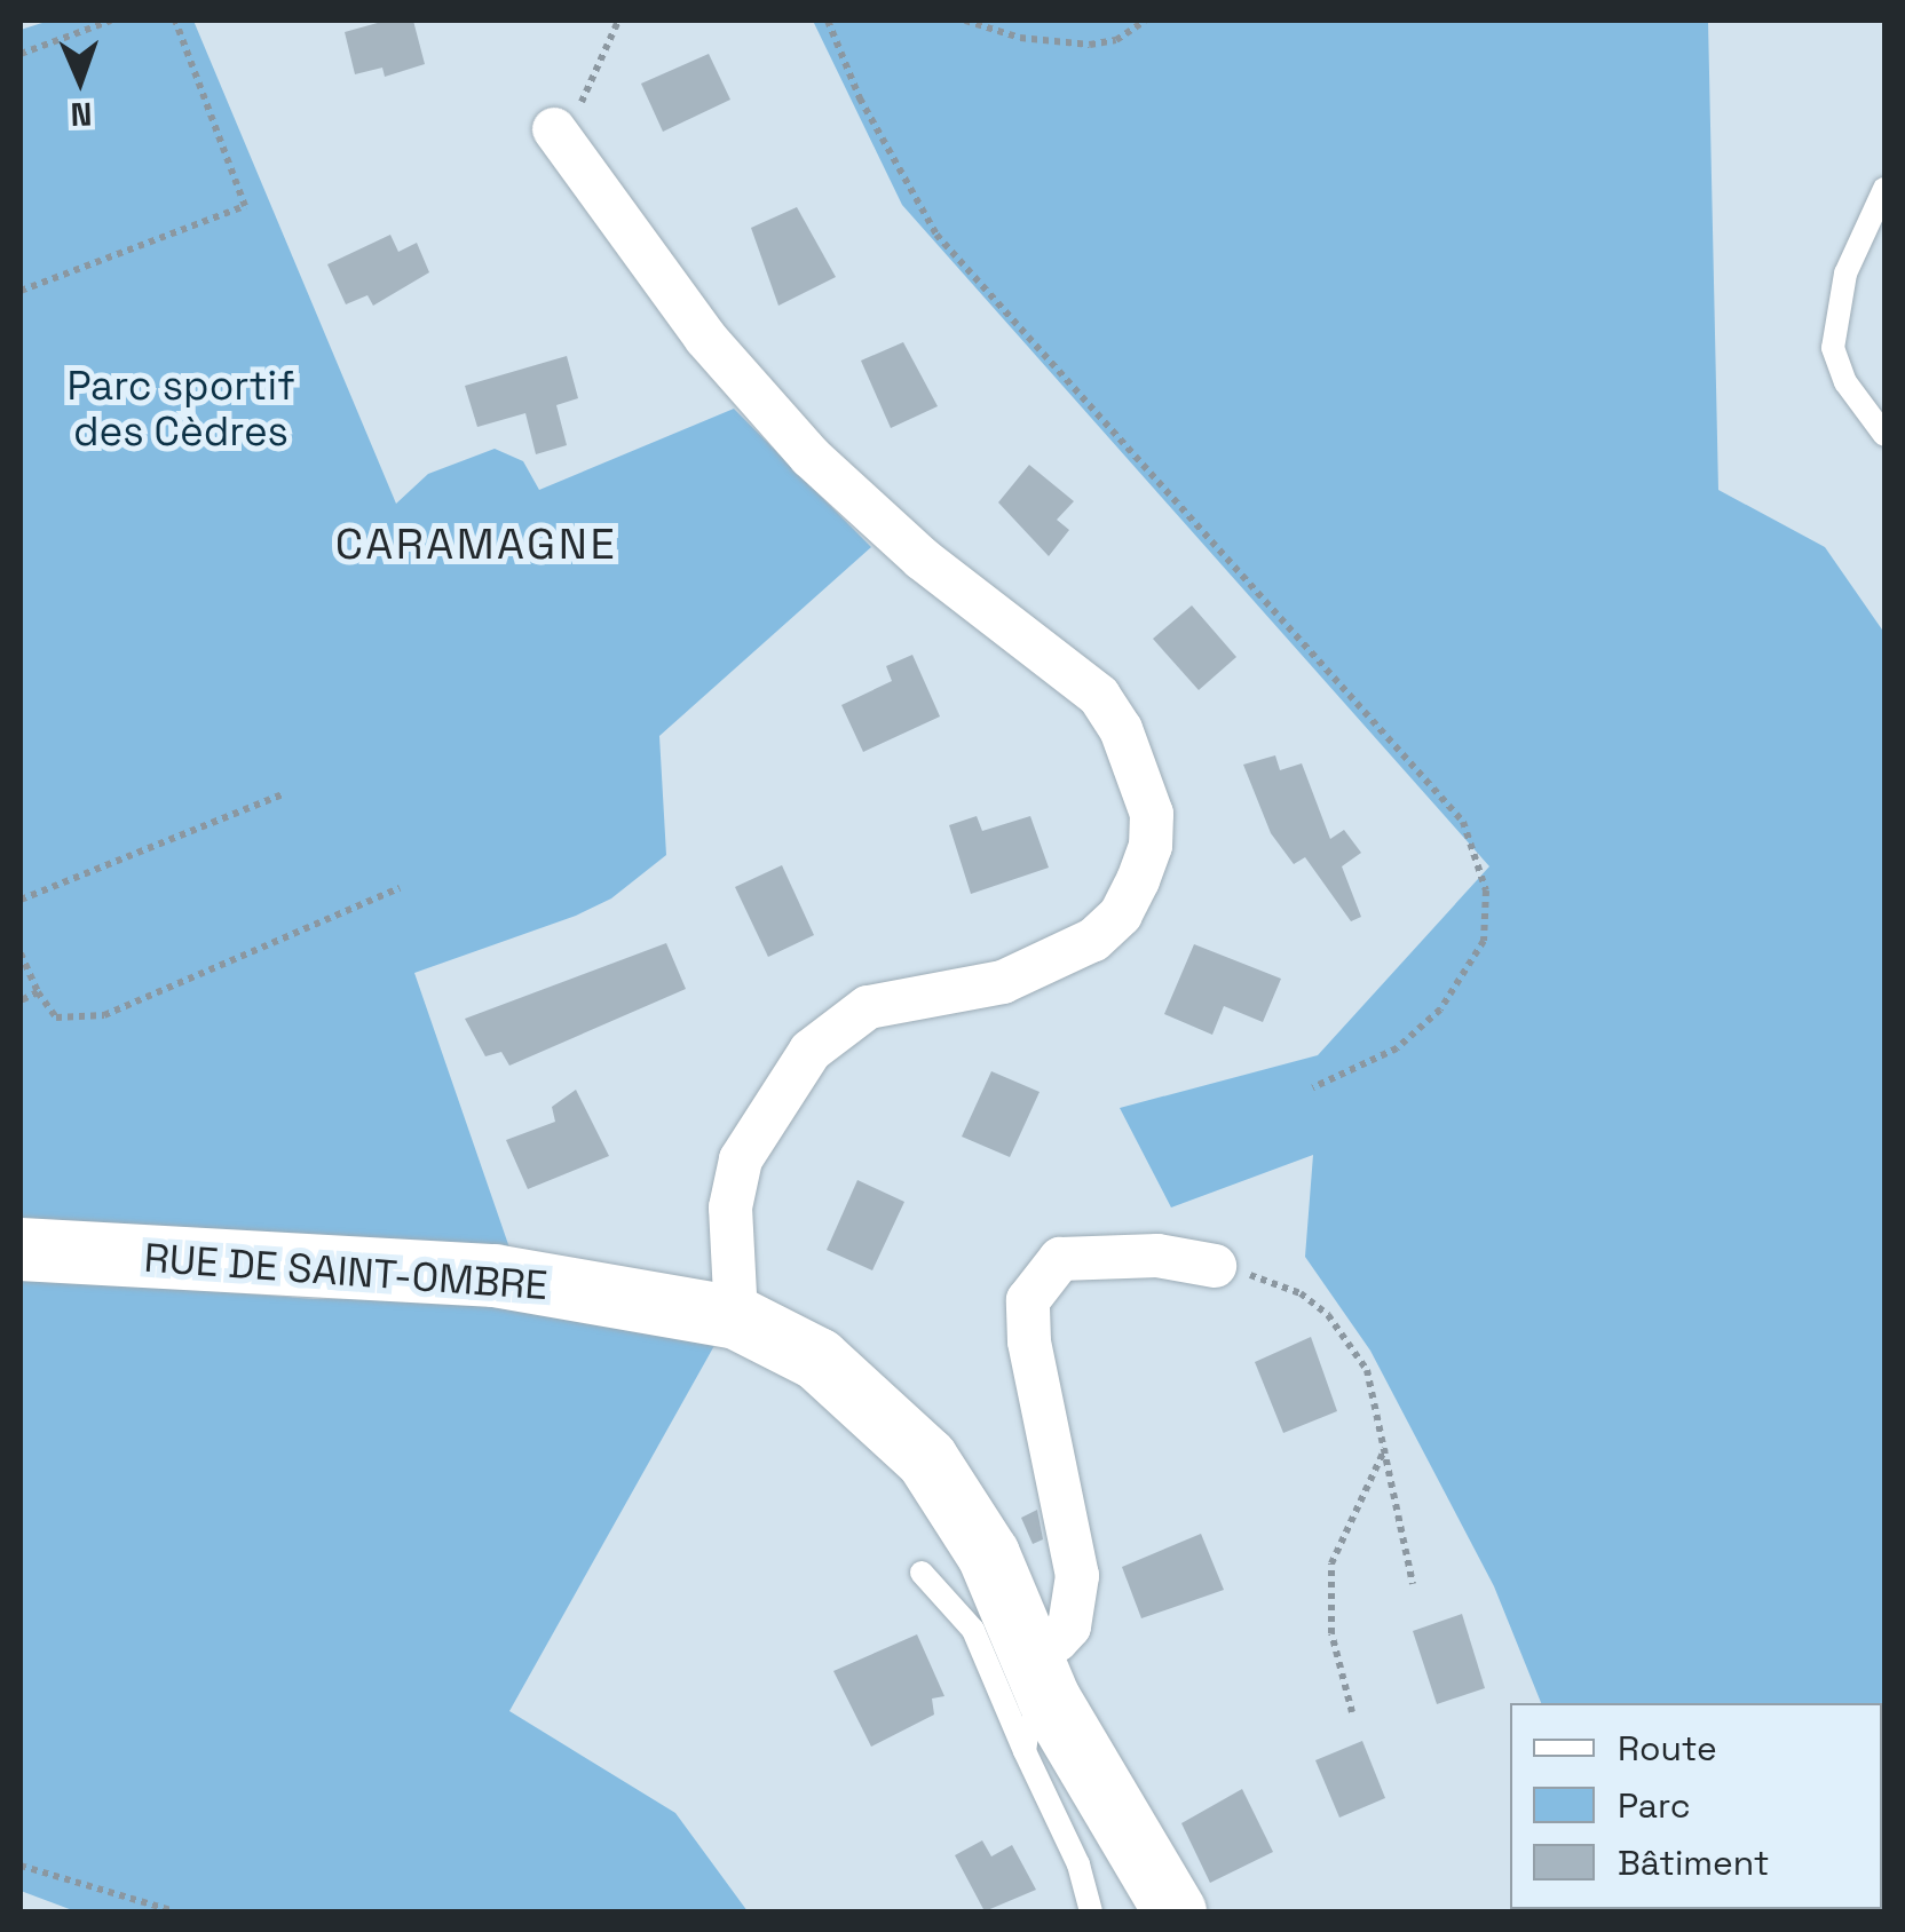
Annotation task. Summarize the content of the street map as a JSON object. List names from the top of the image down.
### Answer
{
  "streets": {
    "street": ["RUE DE SAINT-OMBRE"]
  },
  "districts": ["CARAMAGNE"],
  "parks": ["Parc sportif des Cèdres"],
  "legend": ["Route", "Parc", "Bâtiment"],
  "north": "bottom"
}
